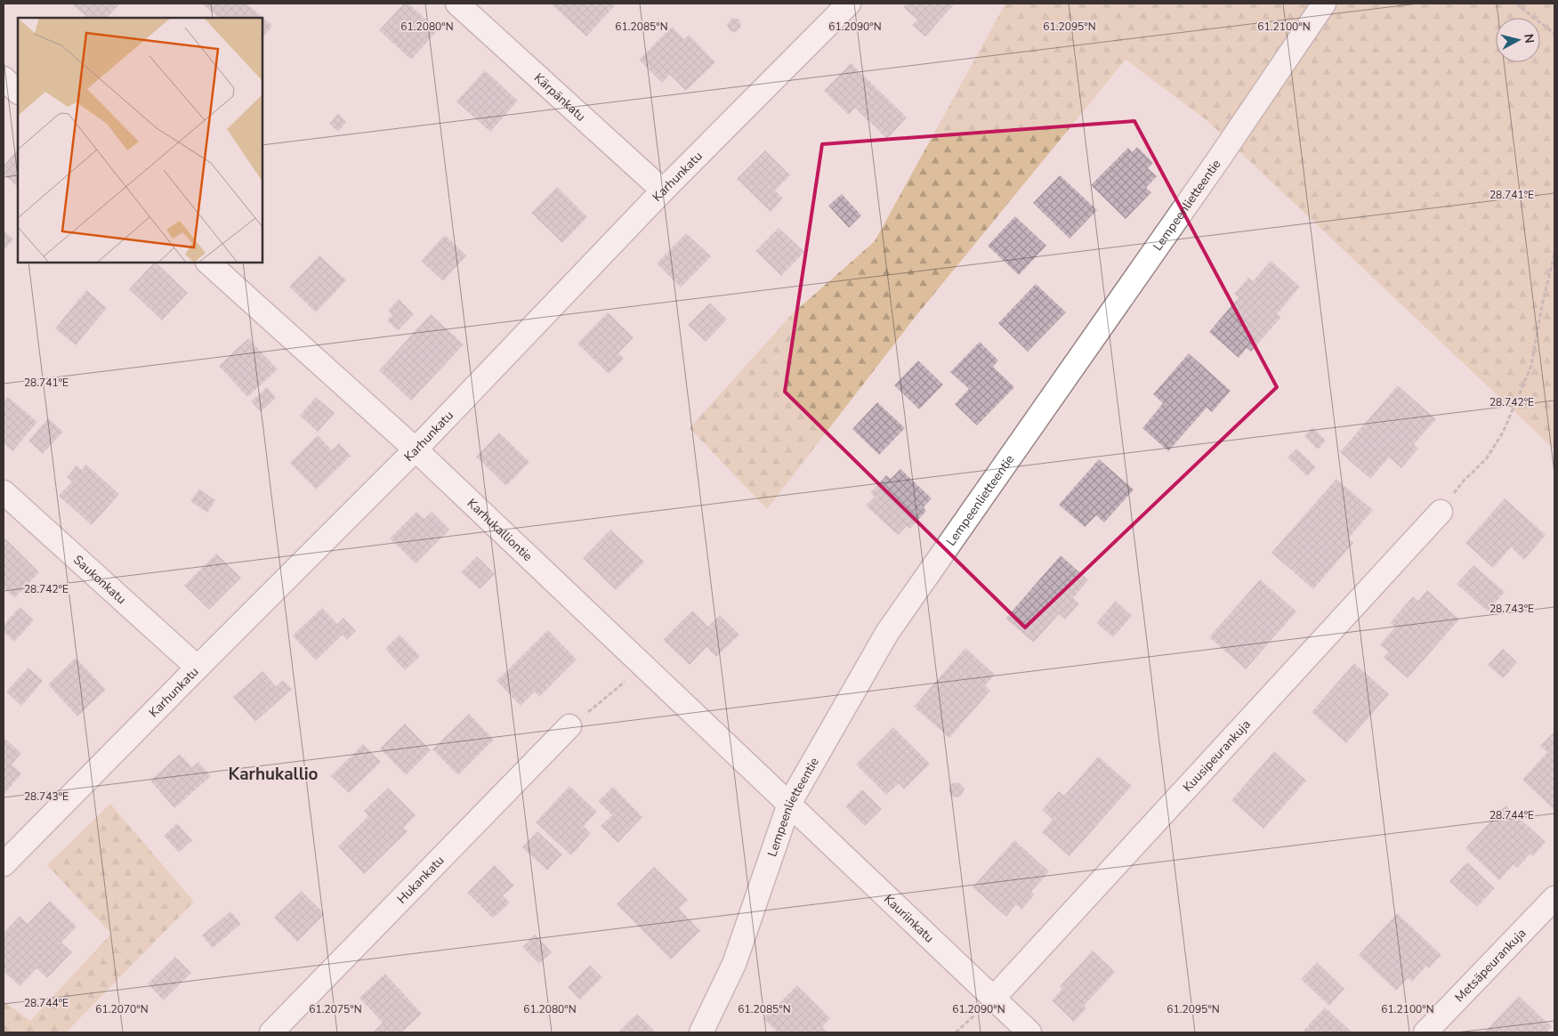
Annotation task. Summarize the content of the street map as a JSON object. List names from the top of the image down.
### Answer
{
  "streets": {
    "street": [
      "Kärpänkatu",
      "Karhunkatu",
      "Lempeenlietteentie",
      "Karhukalliontie",
      "Saukonkatu",
      "Kuusipeurankuja",
      "Hukankatu",
      "Kauriinkatu",
      "Metsäpeurankuja"
    ]
  },
  "crossings": [
    ["Kärpänkatu", "Karhunkatu"],
    ["Karhunkatu", "Karhukalliontie"],
    ["Karhunkatu", "Saukonkatu"],
    ["Lempeenlietteentie", "Karhukalliontie"],
    ["Lempeenlietteentie", "Kauriinkatu"],
    ["Karhukalliontie", "Kauriinkatu"],
    ["Kuusipeurankuja", "Kauriinkatu"]
  ],
  "districts": ["Karhukallio"],
  "north": "right",
  "coordinates": [
    "61.2080°N",
    "61.2085°N",
    "61.2090°N",
    "61.2095°N",
    "61.2100°N",
    "28.741°E",
    "28.742°E",
    "28.743°E",
    "28.744°E",
    "61.2070°N",
    "61.2075°N"
  ]
}
